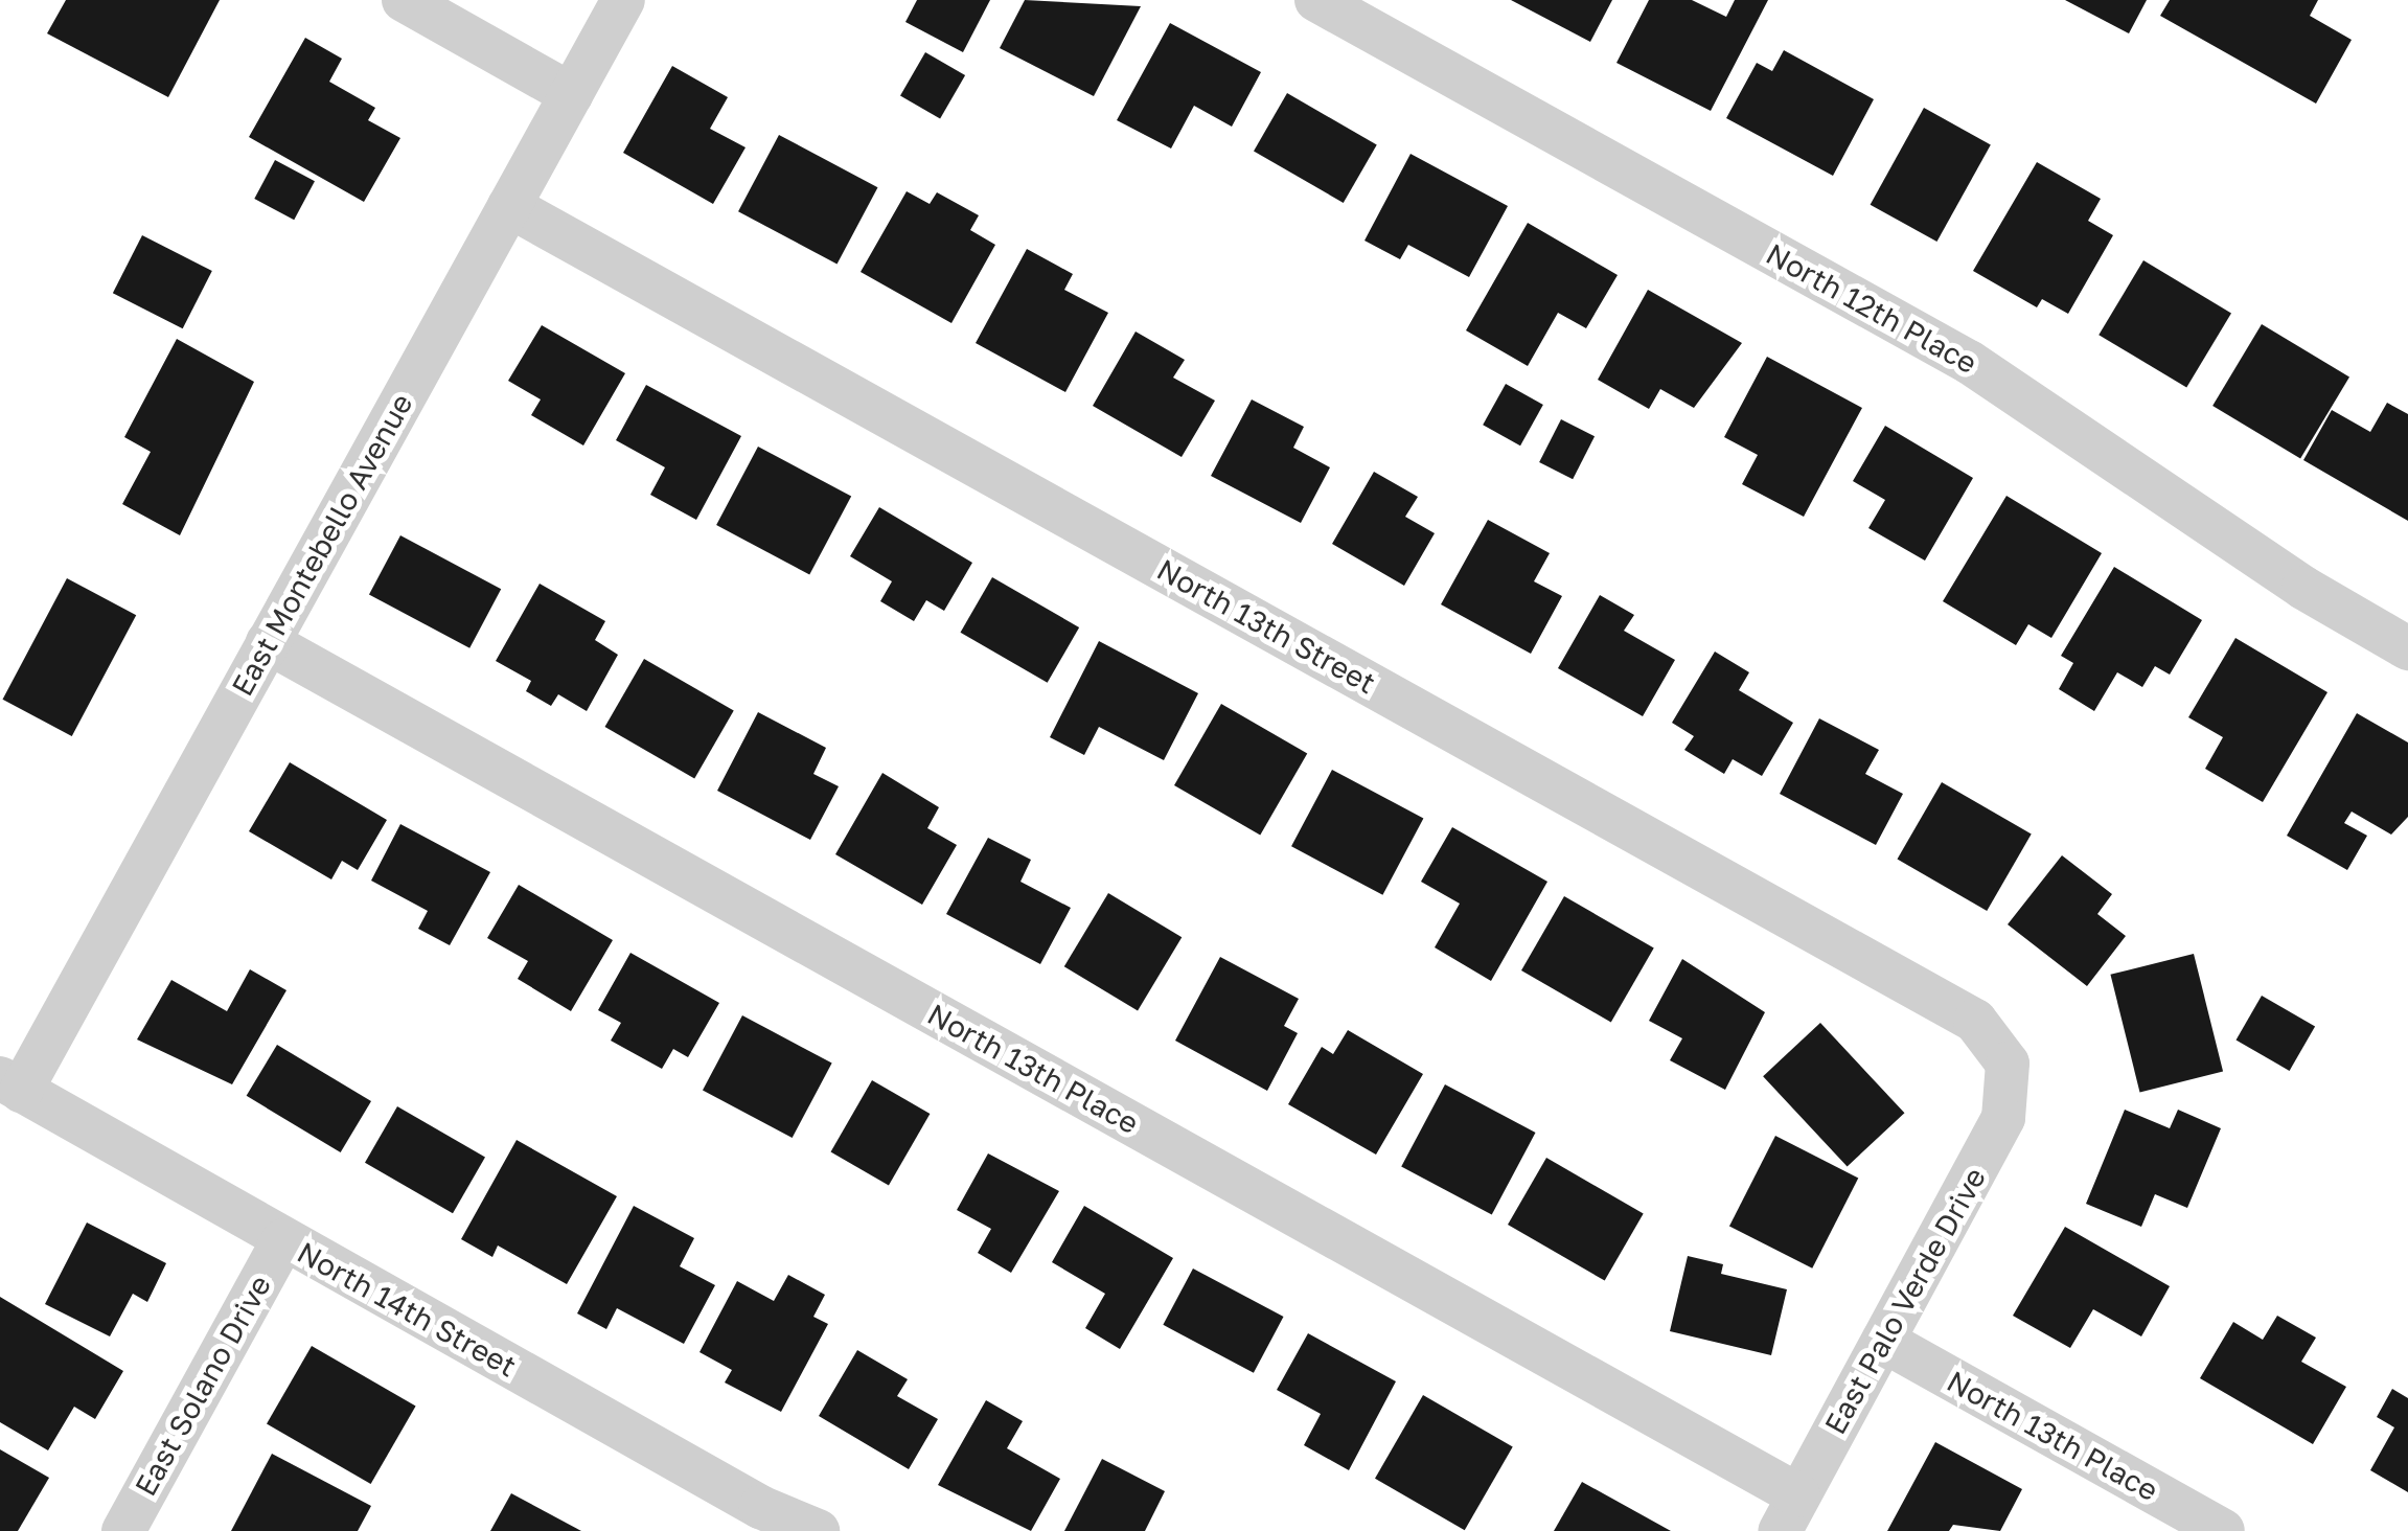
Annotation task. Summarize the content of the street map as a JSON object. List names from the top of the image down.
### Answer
{
  "streets": {
    "street": [
      "North 12th Place",
      "East Montebello Avenue",
      "North 13th Street",
      "North 13th Place",
      "East Palo Verde Drive",
      "North 14th Street",
      "East Solano Drive"
    ]
  },
  "crossings": [
    ["East Montebello Avenue", "North 13th Street"],
    ["East Montebello Avenue", "North 13th Place"],
    ["East Montebello Avenue", "North 14th Street"],
    ["North 13th Street", "East Palo Verde Drive"],
    ["North 13th Place", "East Palo Verde Drive"],
    ["North 14th Street", "East Solano Drive"]
  ]
}
